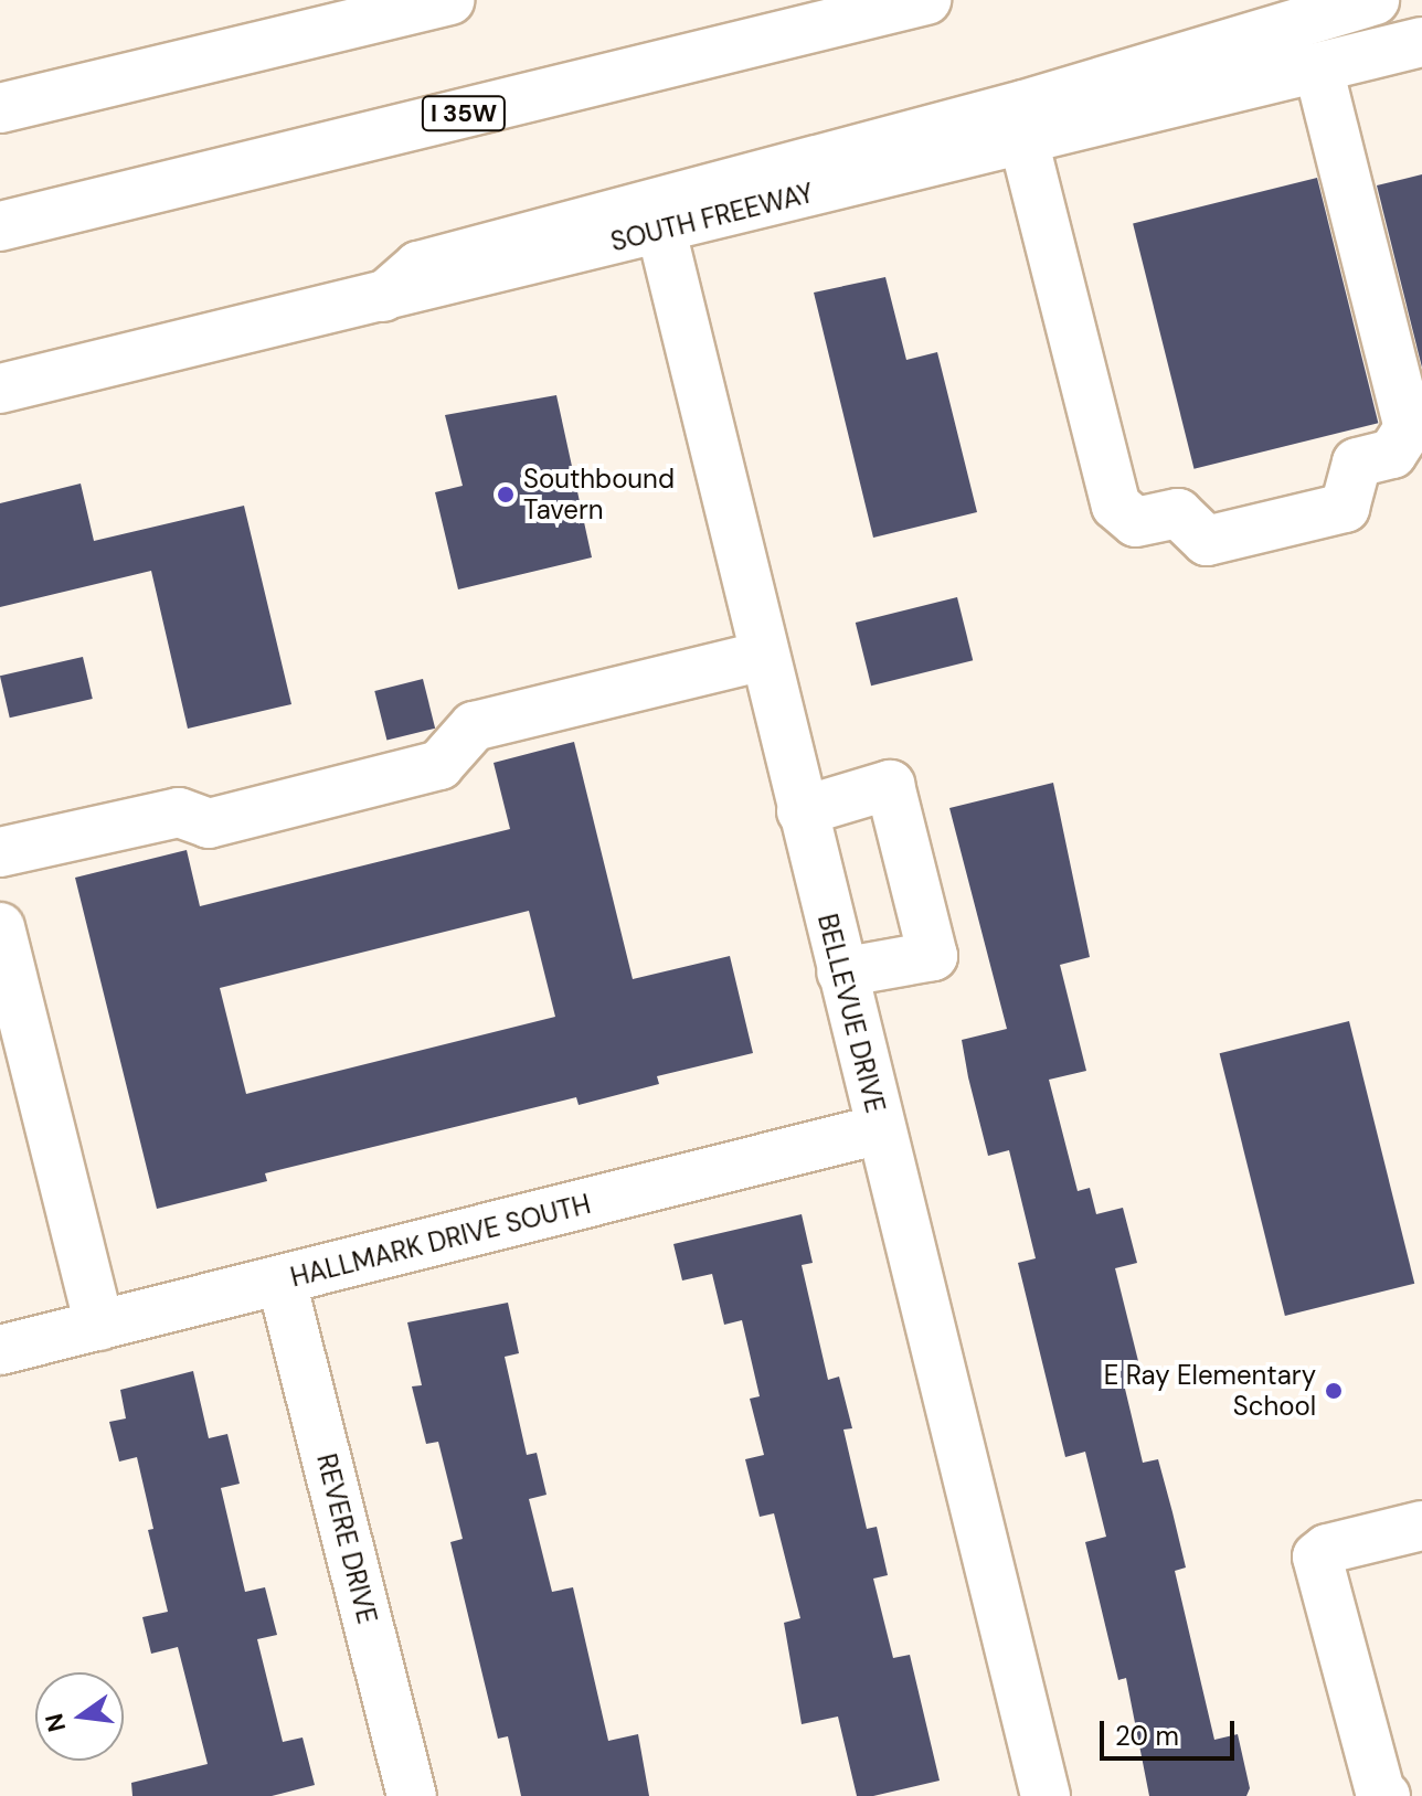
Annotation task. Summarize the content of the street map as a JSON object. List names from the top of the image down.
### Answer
{
  "streets": {
    "main road": [
      "I 35W",
      "SOUTH FREEWAY",
      "BELLEVUE DRIVE",
      "HALLMARK DRIVE SOUTH",
      "REVERE DRIVE"
    ]
  },
  "crossings": [
    ["SOUTH FREEWAY", "BELLEVUE DRIVE"],
    ["BELLEVUE DRIVE", "HALLMARK DRIVE SOUTH"],
    ["HALLMARK DRIVE SOUTH", "REVERE DRIVE"]
  ],
  "places": ["Southbound Tavern", "E Ray Elementary School"],
  "scale_bar": "20 m",
  "north": "left"
}
